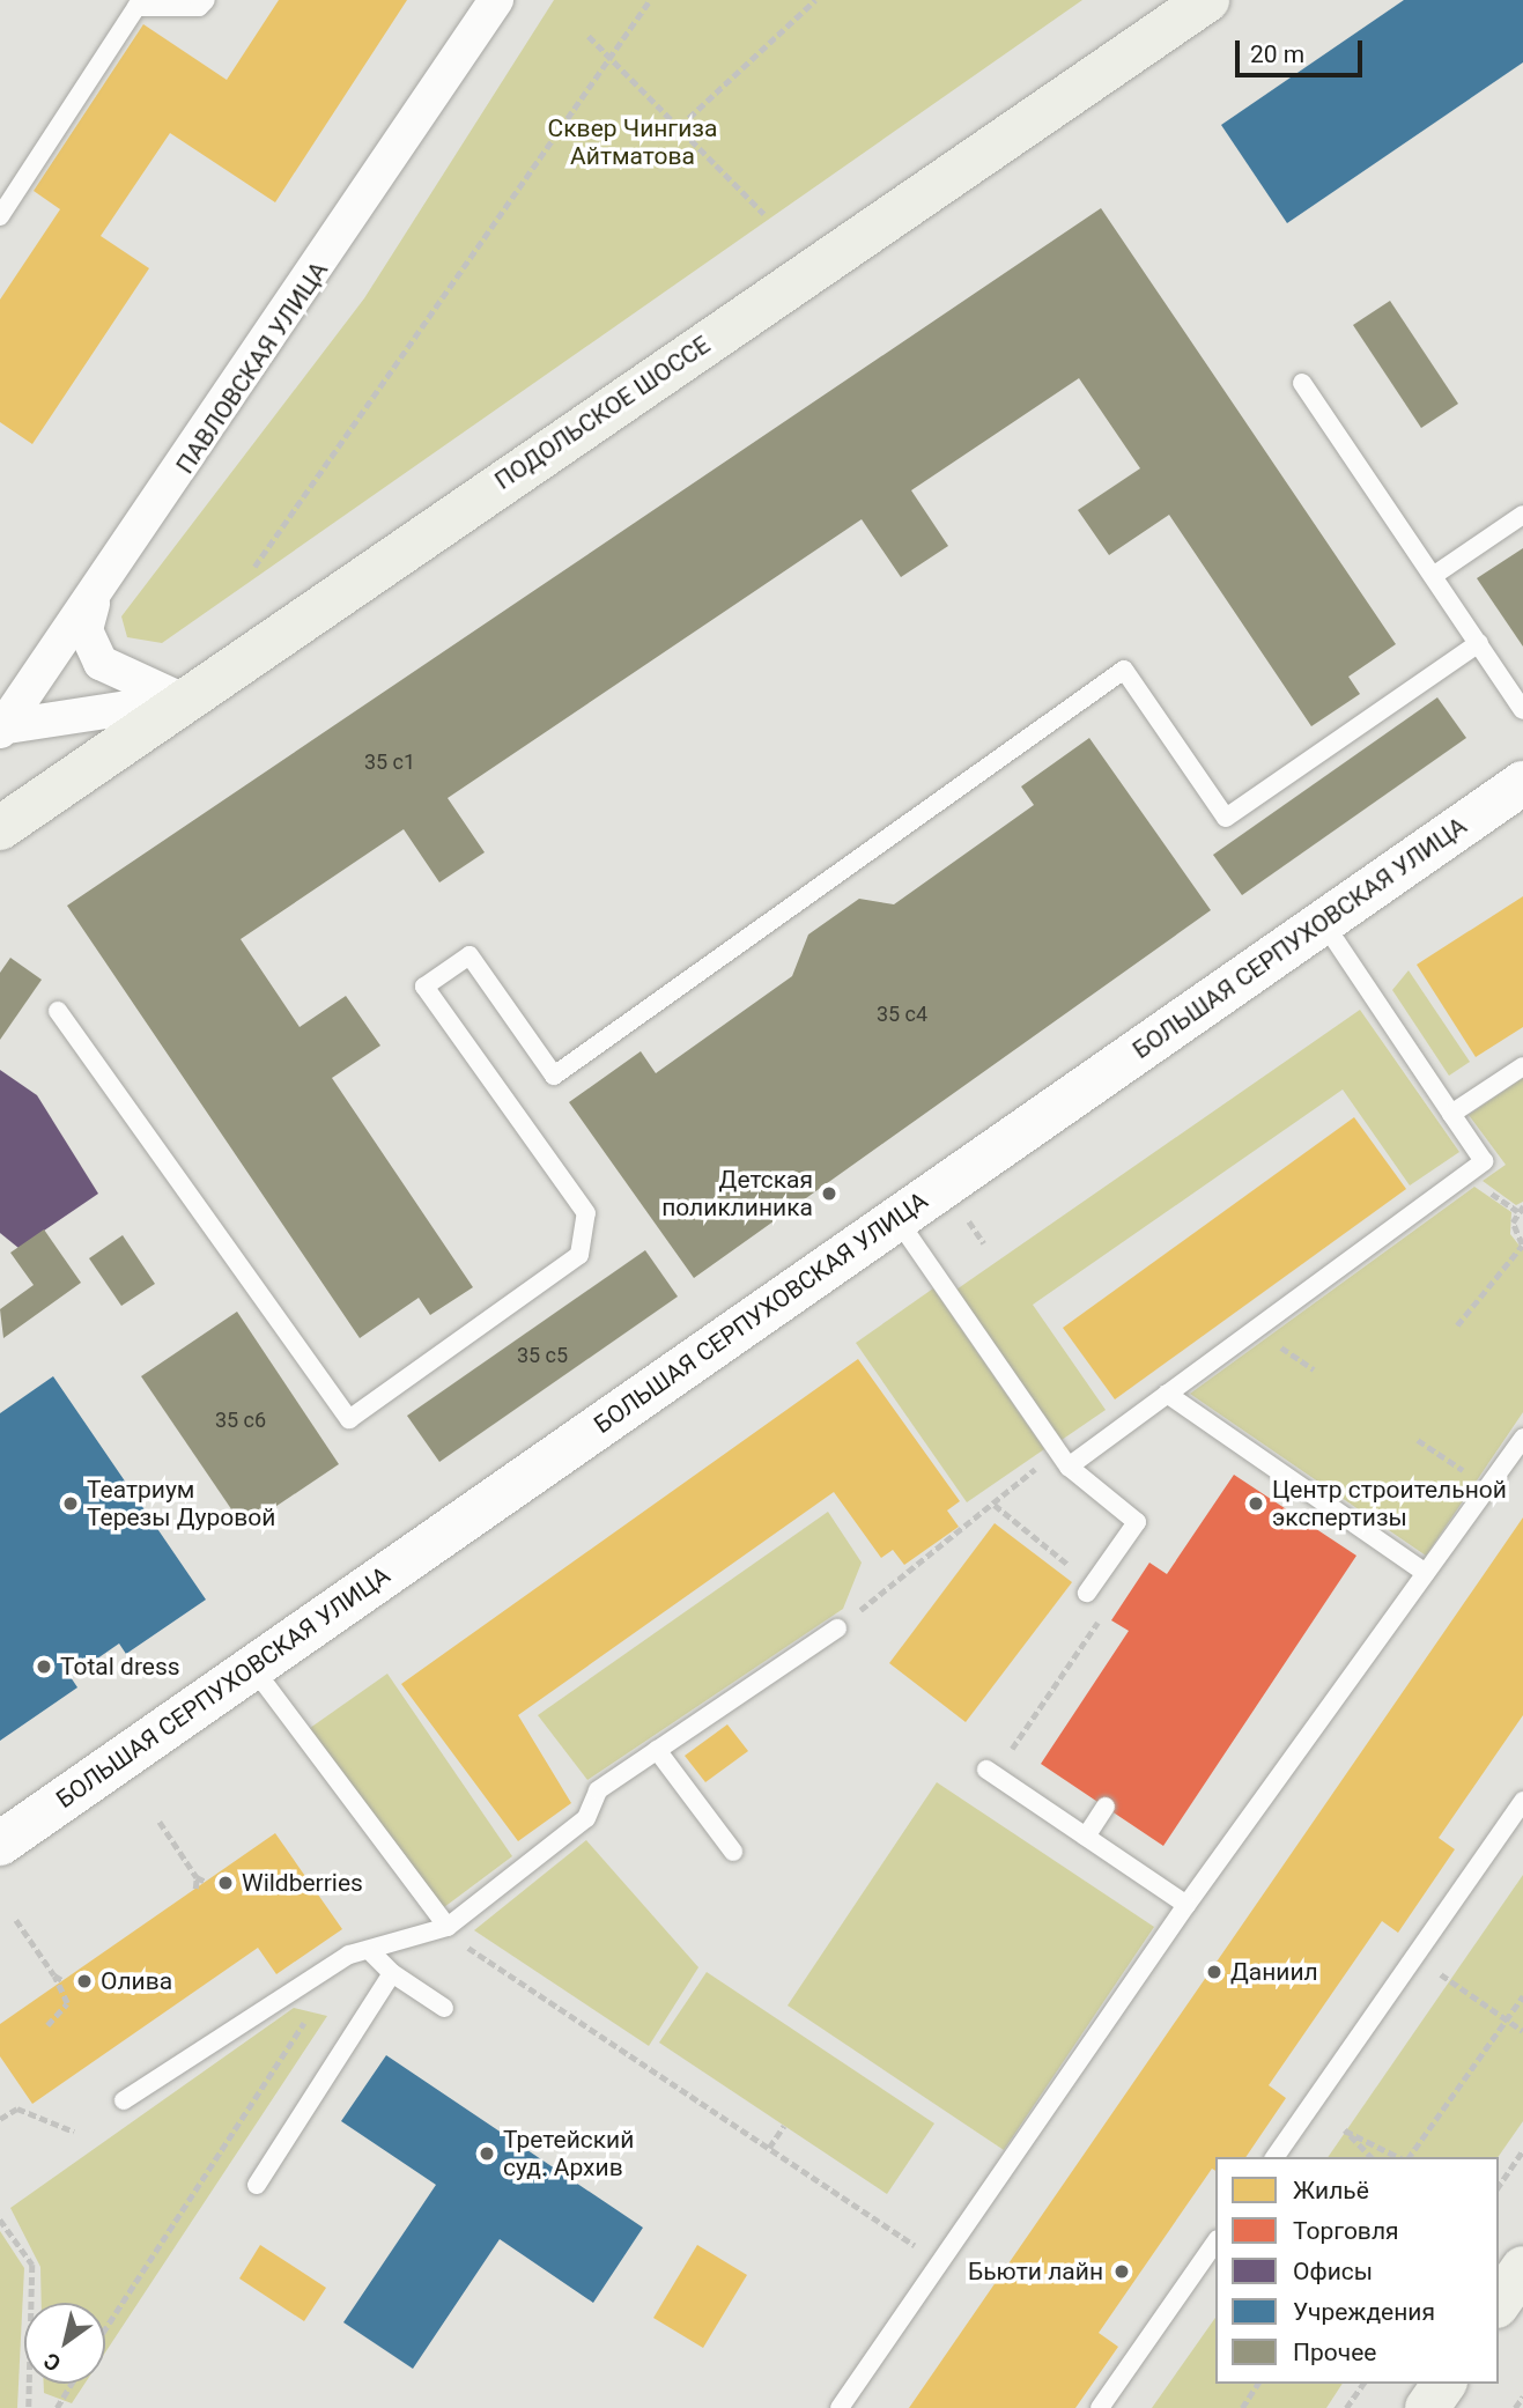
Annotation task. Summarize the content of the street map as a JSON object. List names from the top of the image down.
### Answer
{
  "streets": {
    "main road": ["ПОДОЛЬСКОЕ ШОССЕ"],
    "street": ["ПАВЛОВСКАЯ УЛИЦА", "БОЛЬШАЯ СЕРПУХОВСКАЯ УЛИЦА"]
  },
  "parks": ["Сквер Чингиза Айтматова"],
  "places": [
    "Детская поликлиника",
    "Театриум Терезы Дуровой",
    "Центр строительной экспертизы",
    "Total dress",
    "Wildberries",
    "Даниил",
    "Олива",
    "Третейский суд. Архив",
    "Бьюти лайн"
  ],
  "house_numbers": [
    "35 с1",
    "35 с4",
    "35 с5",
    "35 с6"
  ],
  "legend": [
    "Жильё",
    "Торговля",
    "Офисы",
    "Учреждения",
    "Прочее"
  ],
  "scale_bar": "20 m",
  "north": "bottom left"
}
